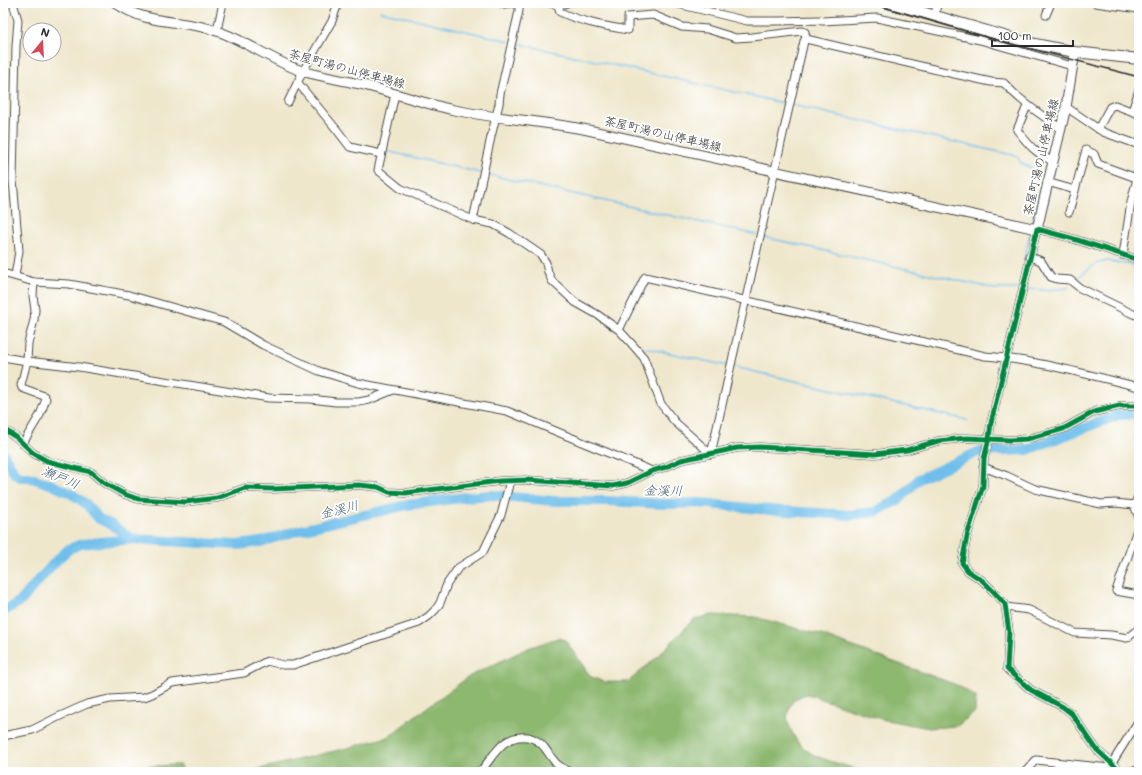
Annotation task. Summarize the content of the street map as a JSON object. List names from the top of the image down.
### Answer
{
  "streets": {
    "main road": ["茶屋町湯の山停車場線"]
  },
  "water": ["瀬戸川", "金溪川"],
  "scale_bar": "100 m",
  "north": "top"
}
